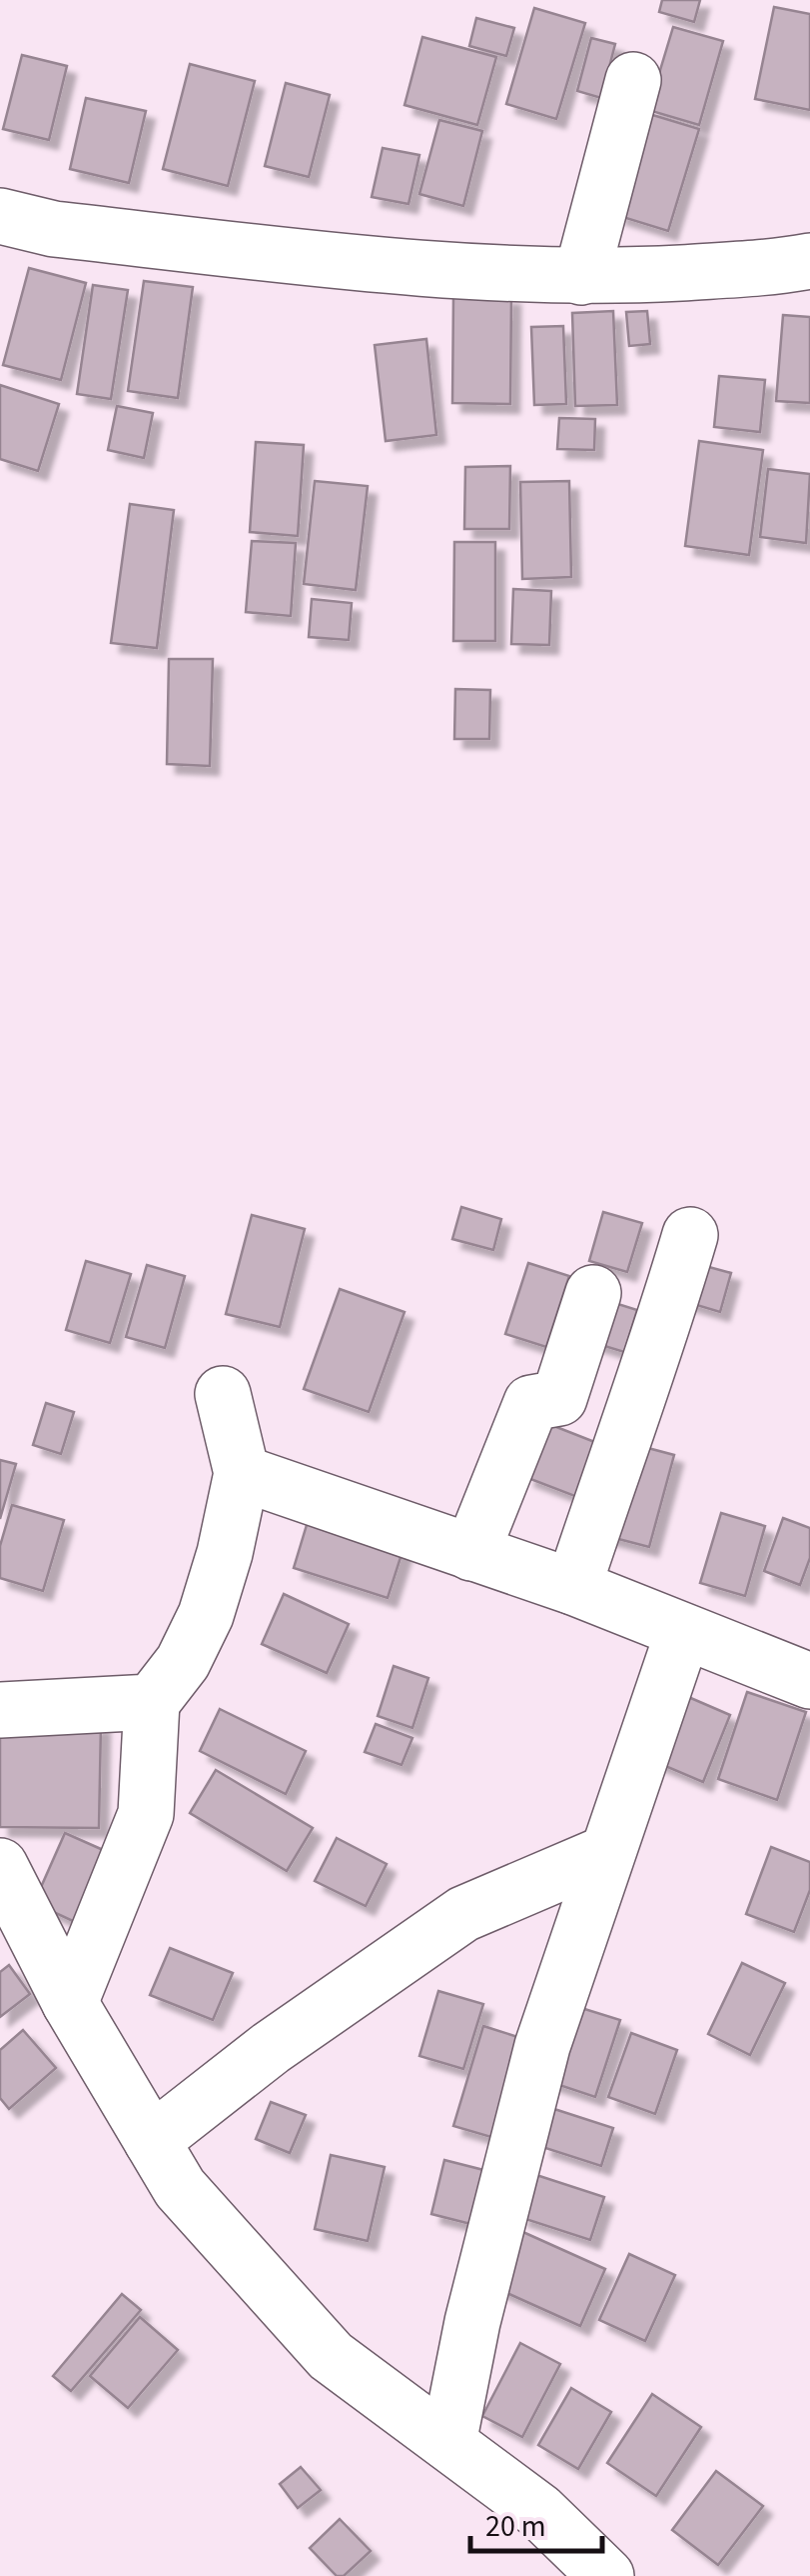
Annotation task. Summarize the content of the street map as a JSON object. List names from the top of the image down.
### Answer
{
  "scale_bar": "20 m"
}
